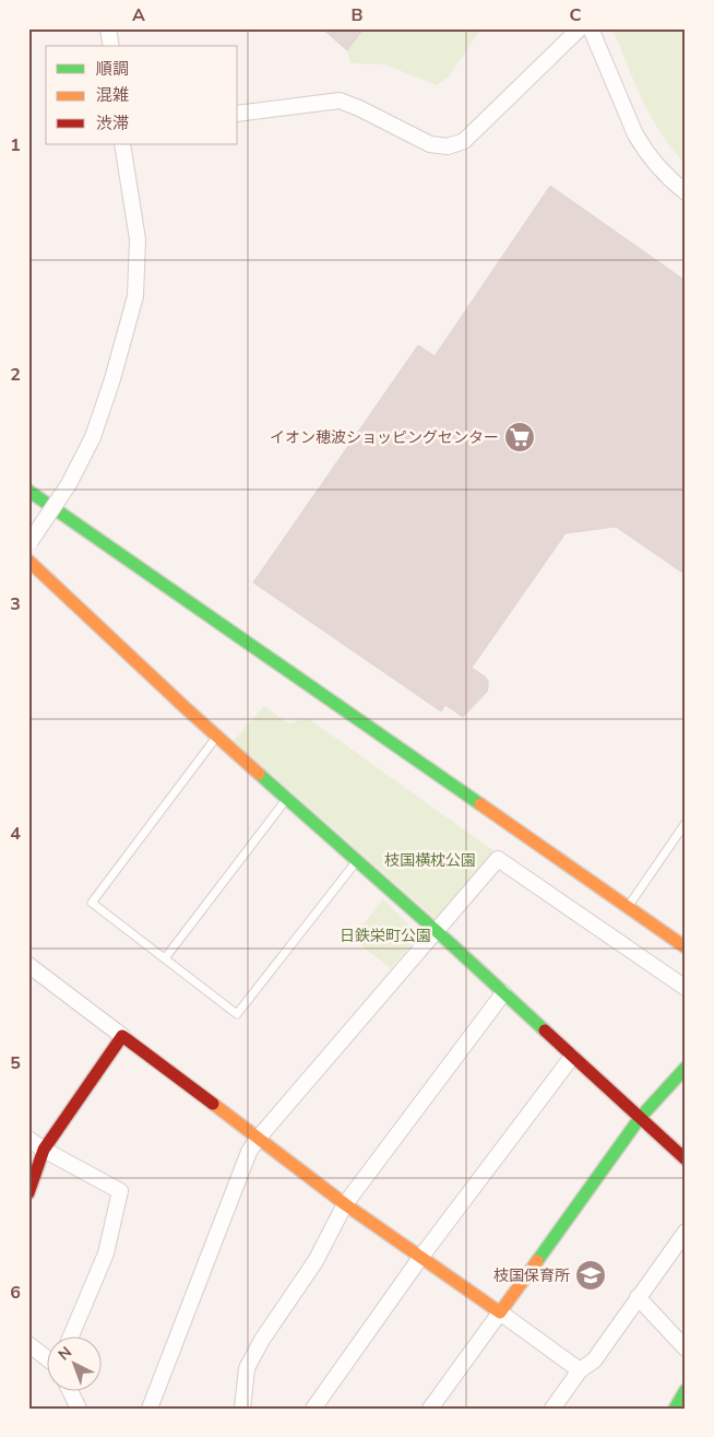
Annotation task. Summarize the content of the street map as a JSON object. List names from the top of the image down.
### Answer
{
  "parks": ["枝国横枕公園", "日鉄栄町公園"],
  "places": {
    "supermarket": ["イオン穂波ショッピングセンター"],
    "school or university": ["枝国保育所"]
  },
  "legend": ["順調", "混雑", "渋滞"],
  "north": "top left",
  "grid": {
    "columns": ["A", "B", "C"],
    "rows": [
      "1",
      "2",
      "3",
      "4",
      "5",
      "6"
    ]
  }
}
